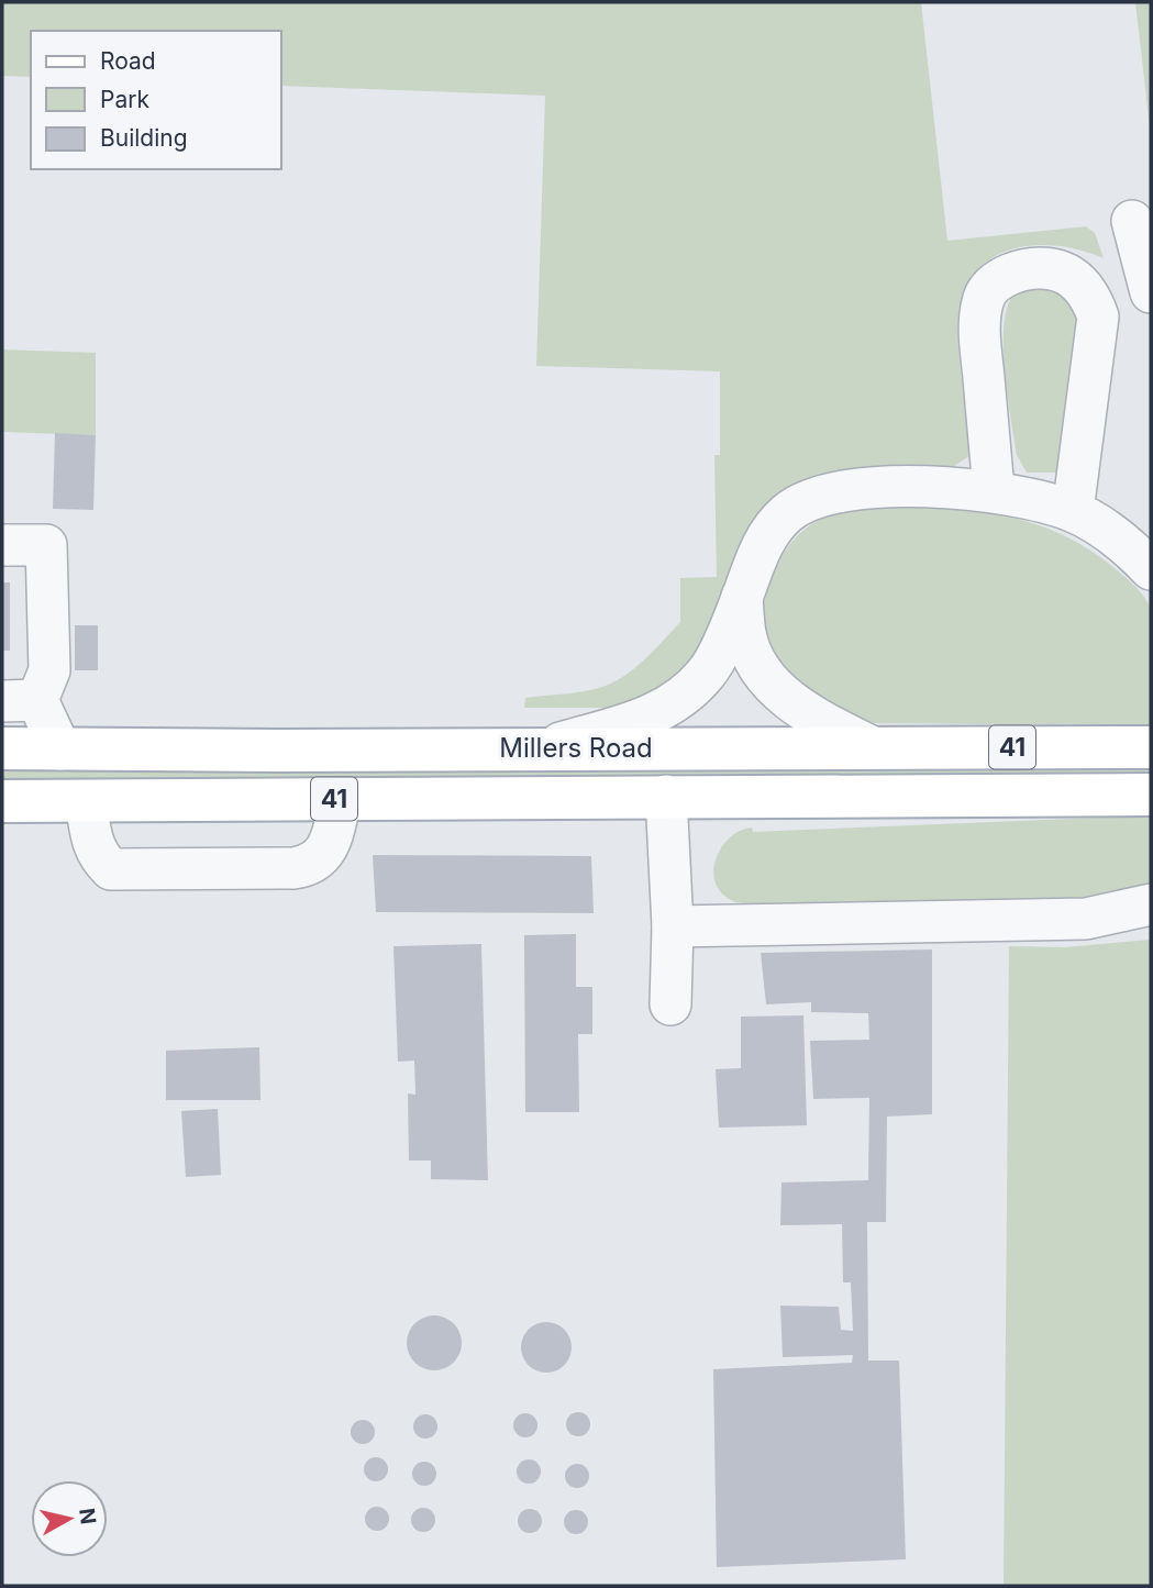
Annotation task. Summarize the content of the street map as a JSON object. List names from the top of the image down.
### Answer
{
  "streets": {
    "main road": ["41", "Millers Road"]
  },
  "legend": ["Road", "Park", "Building"],
  "north": "right"
}
